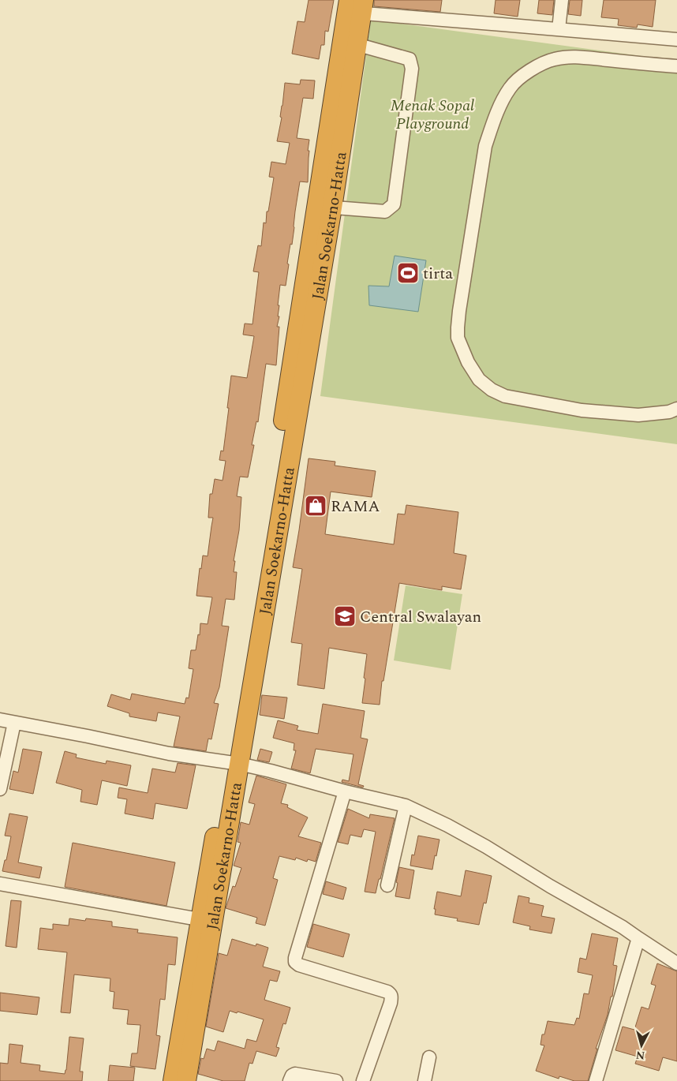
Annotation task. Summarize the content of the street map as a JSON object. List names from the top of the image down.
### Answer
{
  "streets": {
    "highway": ["Jalan Soekarno-Hatta"]
  },
  "parks": ["Menak Sopal Playground"],
  "places": {
    "sports": ["tirta"],
    "shop": ["RAMA"],
    "school or university": ["Central Swalayan"]
  },
  "north": "bottom"
}
